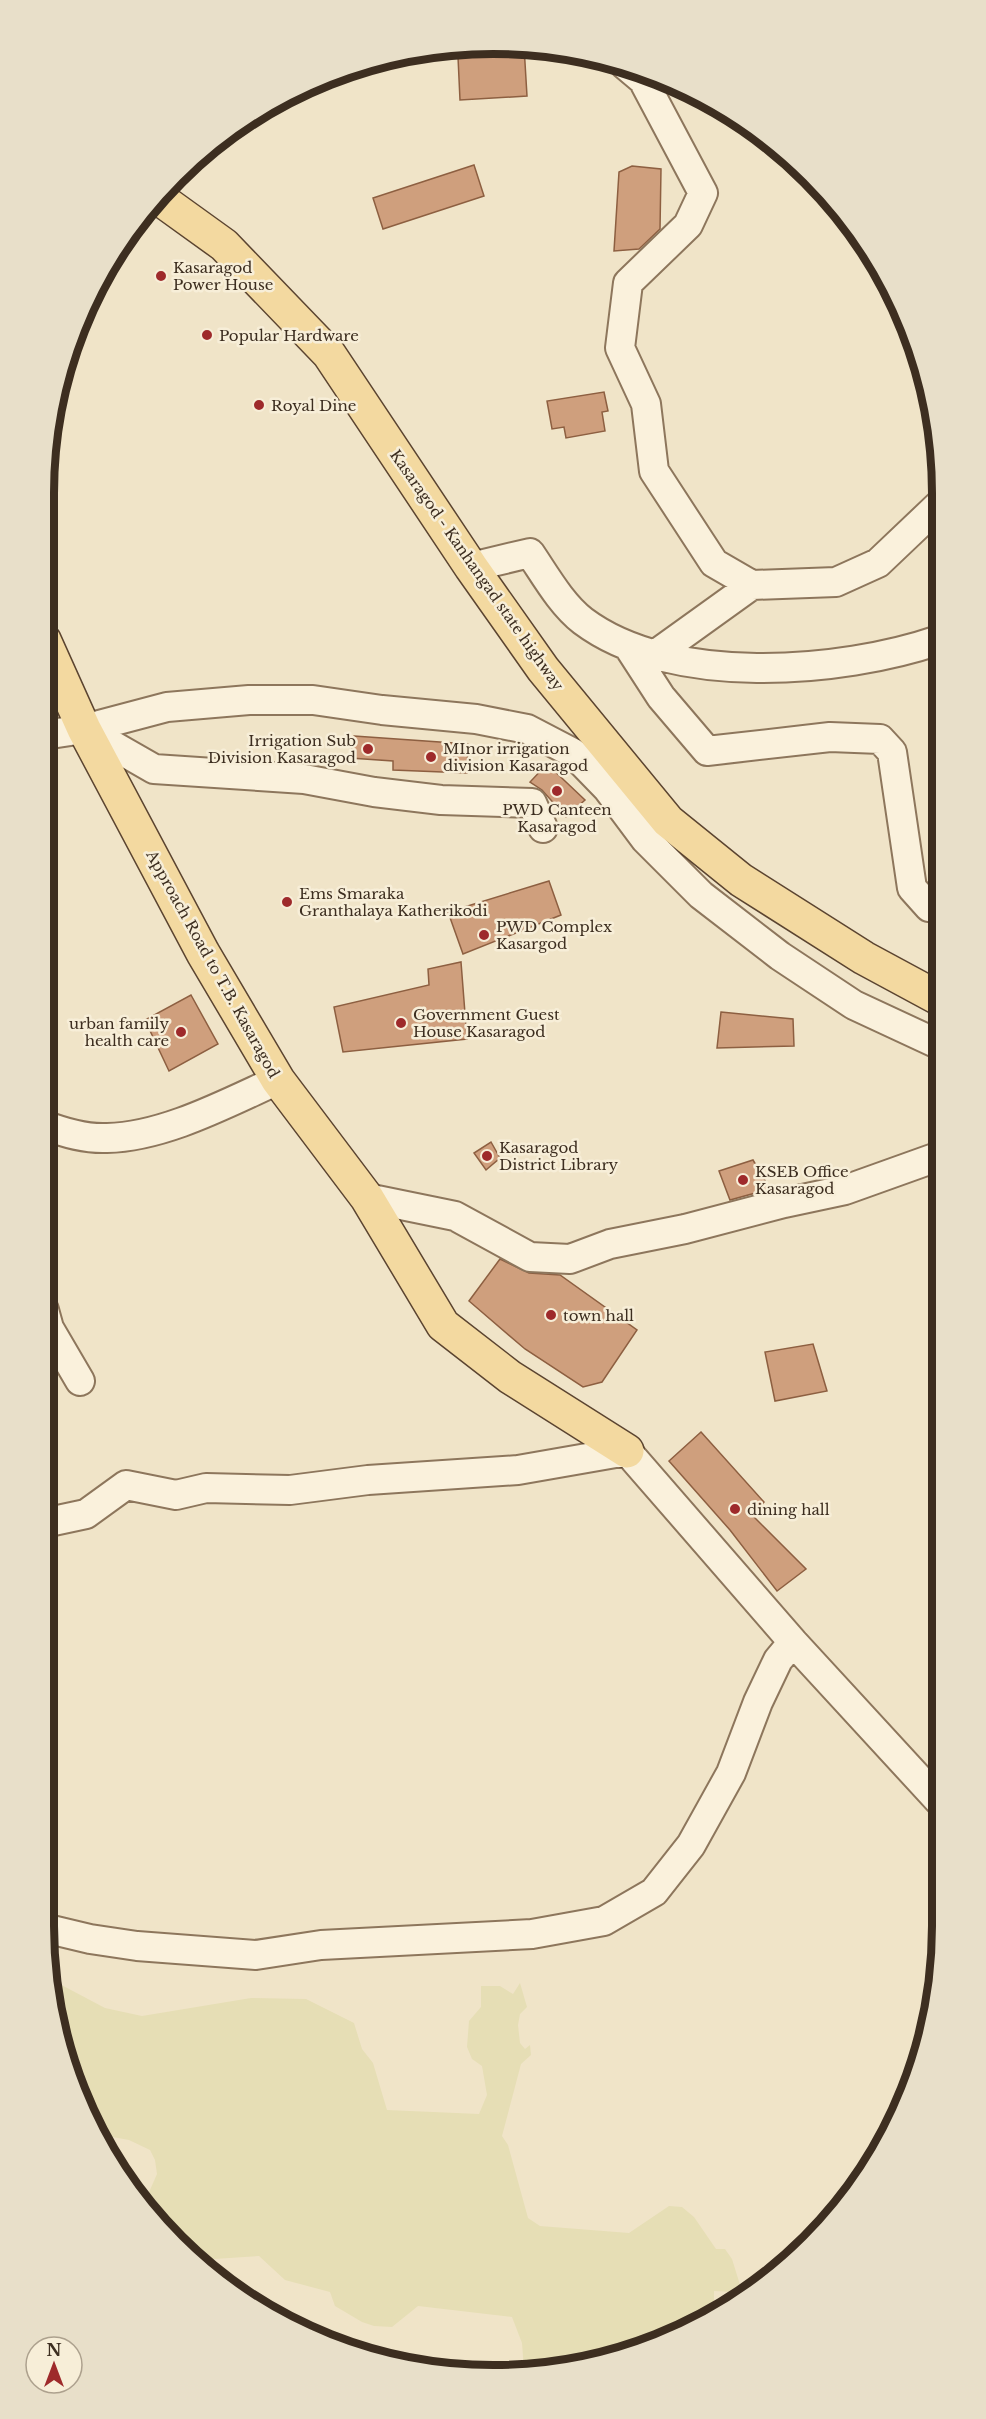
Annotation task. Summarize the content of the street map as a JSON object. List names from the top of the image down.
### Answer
{
  "streets": {
    "main road": ["Kasaragod - Kanhangad state highway", "Approach Road to T.B. Kasaragod"]
  },
  "places": [
    "Kasaragod Power House",
    "Popular Hardware",
    "Royal Dine",
    "Irrigation Sub Division Kasaragod",
    "MInor irrigation division Kasaragod",
    "PWD Canteen Kasaragod",
    "Ems Smaraka Granthalaya Katherikodi",
    "PWD Complex Kasargod",
    "Government Guest House Kasaragod",
    "urban family health care",
    "Kasaragod District Library",
    "KSEB Office Kasaragod",
    "town hall",
    "dining hall"
  ],
  "north": "top"
}
